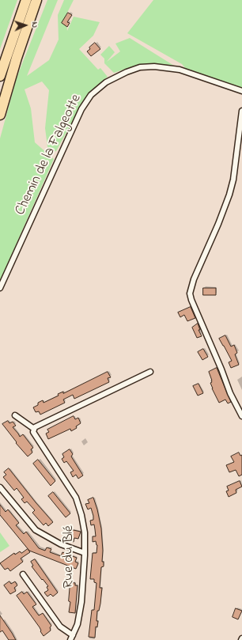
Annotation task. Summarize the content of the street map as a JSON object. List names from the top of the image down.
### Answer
{
  "streets": {
    "street": ["Chemin de la Falgeotte", "Rue du Blé"]
  },
  "north": "right"
}
